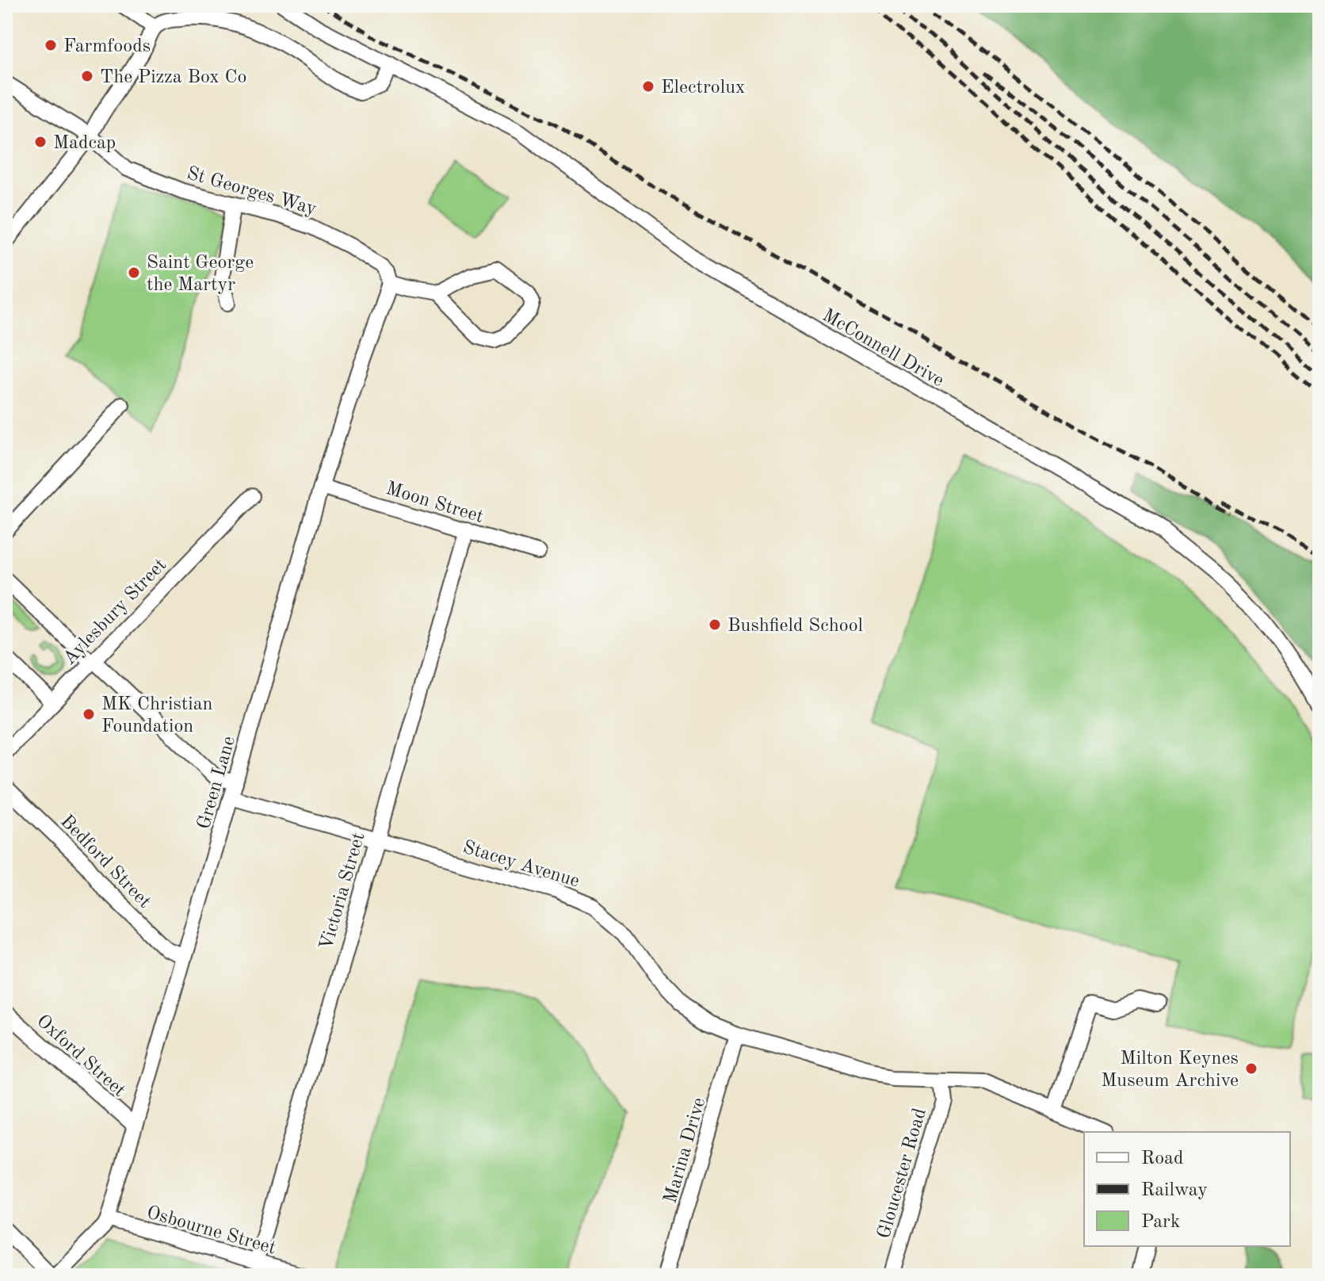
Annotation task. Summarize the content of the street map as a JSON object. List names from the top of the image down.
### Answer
{
  "streets": {
    "street": [
      "St Georges Way",
      "McConnell Drive",
      "Moon Street",
      "Aylesbury Street",
      "Green Lane",
      "Bedford Street",
      "Stacey Avenue",
      "Victoria Street",
      "Oxford Street",
      "Marina Drive",
      "Gloucester Road",
      "Osbourne Street"
    ]
  },
  "crossings": [
    ["St Georges Way", "Green Lane"],
    ["Moon Street", "Green Lane"],
    ["Moon Street", "Victoria Street"],
    ["Green Lane", "Bedford Street"],
    ["Green Lane", "Stacey Avenue"],
    ["Green Lane", "Oxford Street"],
    ["Green Lane", "Osbourne Street"],
    ["Stacey Avenue", "Victoria Street"],
    ["Stacey Avenue", "Marina Drive"],
    ["Stacey Avenue", "Gloucester Road"],
    ["Victoria Street", "Osbourne Street"]
  ],
  "places": [
    "Farmfoods",
    "The Pizza Box Co",
    "Electrolux",
    "Madcap",
    "Saint George the Martyr",
    "Bushfield School",
    "MK Christian Foundation",
    "Milton Keynes Museum Archive"
  ],
  "legend": ["Road", "Railway", "Park"]
}
